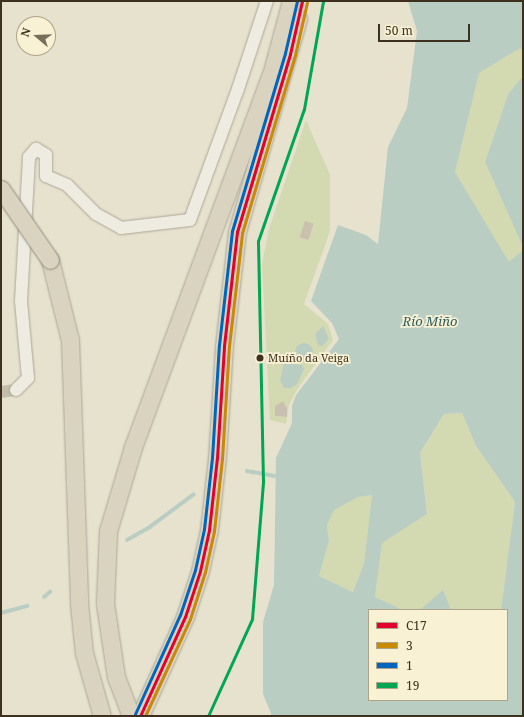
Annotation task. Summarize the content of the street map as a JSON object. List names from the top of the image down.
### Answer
{
  "water": ["Río Miño"],
  "places": ["Muíño da Veiga"],
  "lines": [
    "transit line C17",
    "transit line 1",
    "transit line 19",
    "transit line 3"
  ],
  "legend": [
    "C17",
    "3",
    "1",
    "19"
  ],
  "scale_bar": "50 m",
  "north": "left"
}
